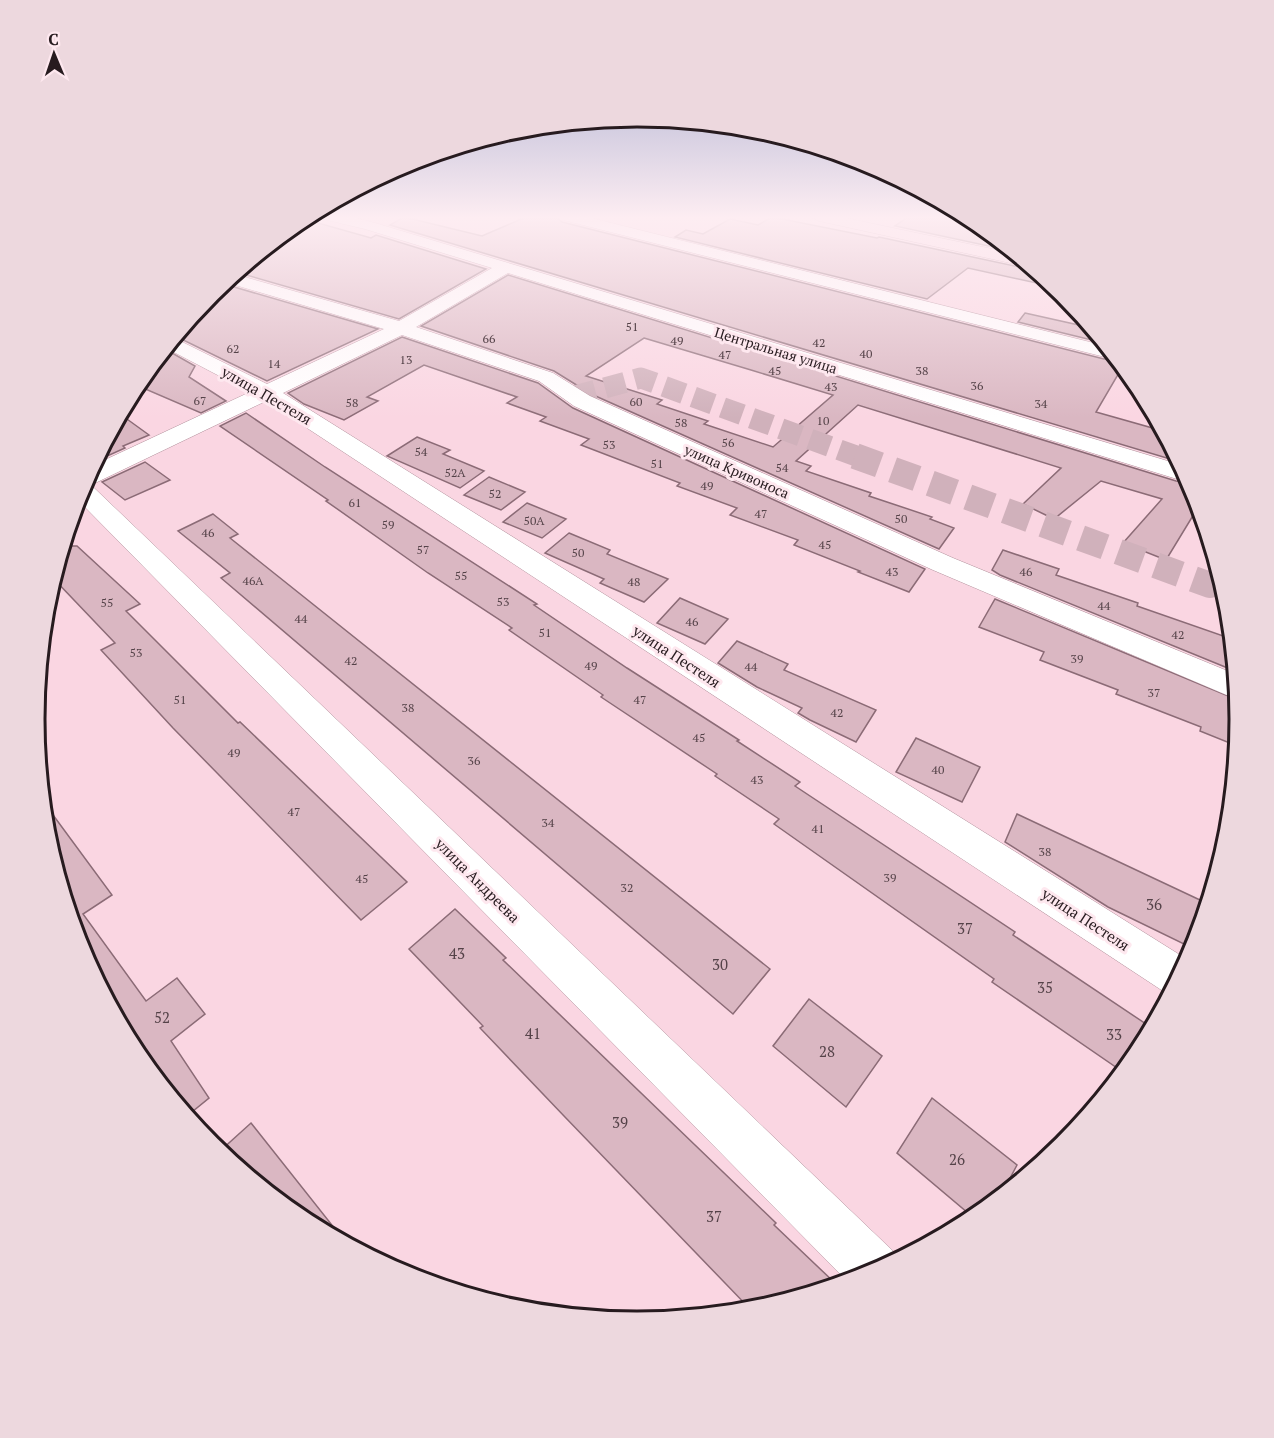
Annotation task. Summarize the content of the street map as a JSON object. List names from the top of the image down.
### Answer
{
  "streets": {
    "street": [
      "Центральная улица",
      "улица Пестеля",
      "улица Кривоноса",
      "улица Андреева"
    ]
  },
  "house_numbers": [
    "51",
    "66",
    "49",
    "42",
    "62",
    "40",
    "47",
    "13",
    "14",
    "45",
    "38",
    "36",
    "43",
    "67",
    "60",
    "58",
    "34",
    "10",
    "58",
    "56",
    "53",
    "54",
    "51",
    "54",
    "52А",
    "49",
    "52",
    "61",
    "47",
    "50",
    "50А",
    "59",
    "46",
    "45",
    "57",
    "50",
    "43",
    "46",
    "55",
    "46А",
    "48",
    "53",
    "55",
    "44",
    "44",
    "46",
    "51",
    "42",
    "53",
    "39",
    "42",
    "49",
    "44",
    "37",
    "51",
    "47",
    "38",
    "42",
    "45",
    "49",
    "36",
    "40",
    "43",
    "47",
    "34",
    "41",
    "38",
    "39",
    "45",
    "32",
    "36",
    "37",
    "43",
    "30",
    "35",
    "52",
    "41",
    "33",
    "28",
    "39",
    "26",
    "37"
  ],
  "north": "top"
}
